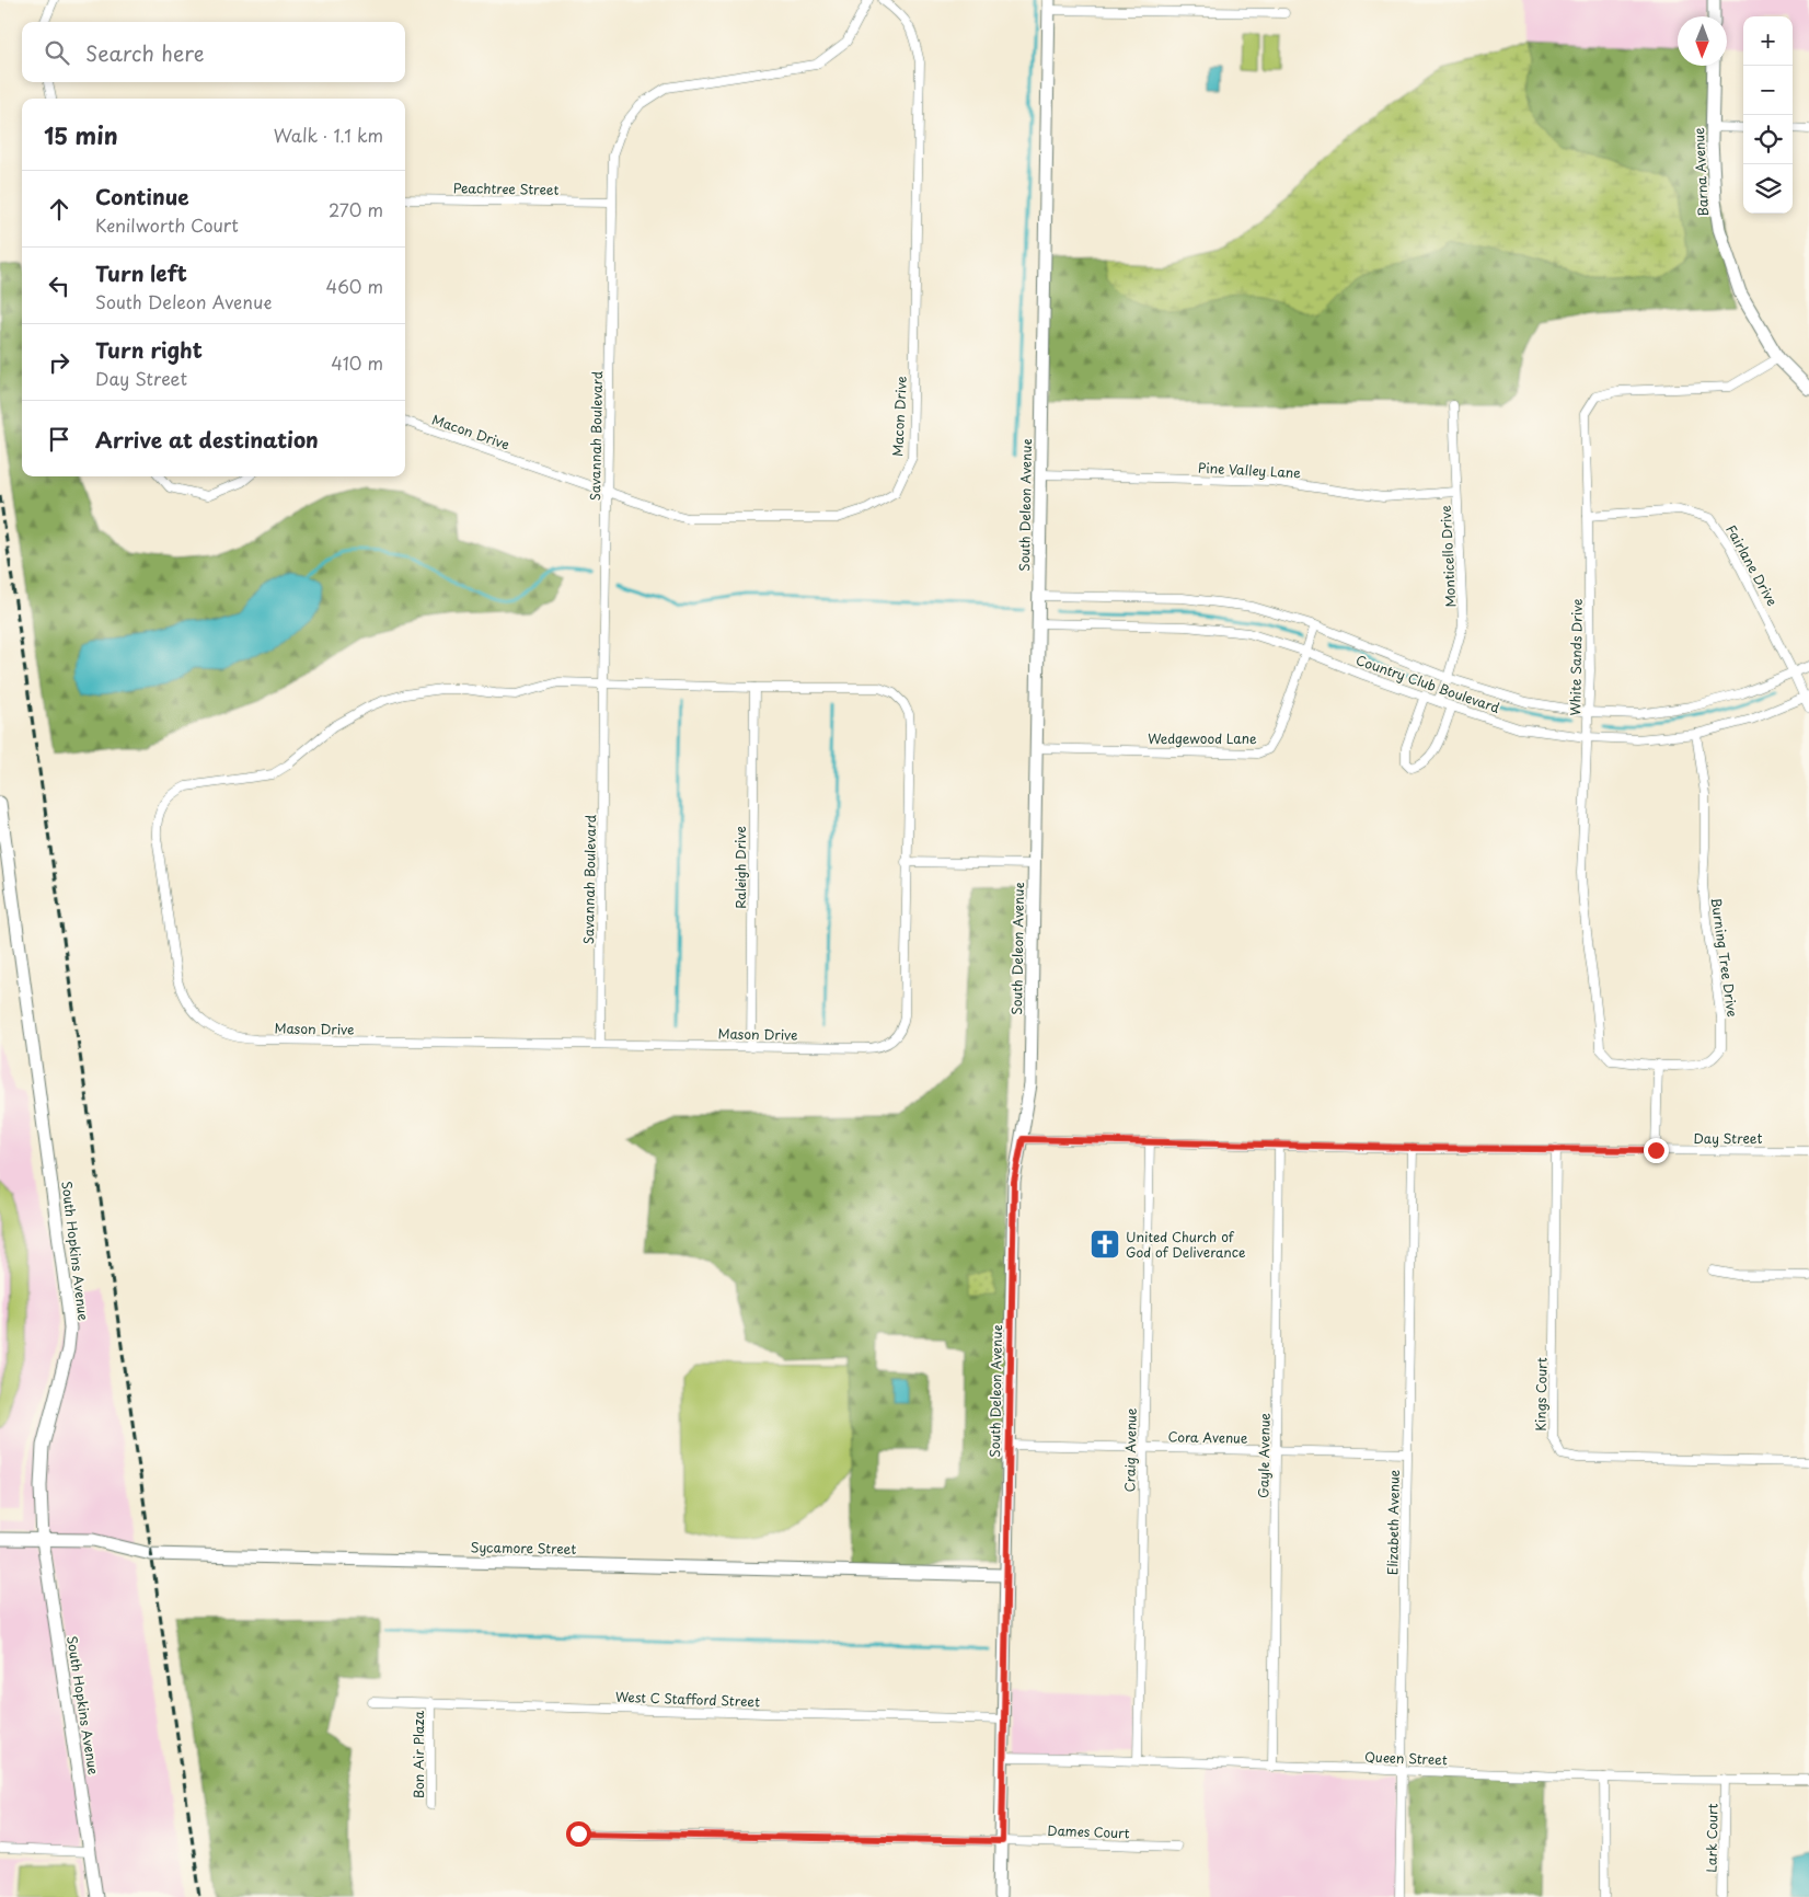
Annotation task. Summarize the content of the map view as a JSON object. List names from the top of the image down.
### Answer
{
  "streets": {
    "street": [
      "Barna Avenue",
      "Peachtree Street",
      "Macon Drive",
      "Savannah Boulevard",
      "Pine Valley Lane",
      "South Deleon Avenue",
      "Monticello Drive",
      "Fairlane Drive",
      "White Sands Drive",
      "Country Club Boulevard",
      "Wedgewood Lane",
      "Raleigh Drive",
      "Burning Tree Drive",
      "Mason Drive",
      "Day Street",
      "South Hopkins Avenue",
      "Kings Court",
      "Cora Avenue",
      "Craig Avenue",
      "Gayle Avenue",
      "Elizabeth Avenue",
      "Sycamore Street",
      "West C Stafford Street",
      "Bon Air Plaza",
      "Queen Street",
      "Dames Court",
      "Lark Court"
    ]
  },
  "crossings": [
    ["Barna Avenue", "White Sands Drive"],
    ["Peachtree Street", "Savannah Boulevard"],
    ["Macon Drive", "Savannah Boulevard"],
    ["Savannah Boulevard", "Mason Drive"],
    ["Pine Valley Lane", "South Deleon Avenue"],
    ["Pine Valley Lane", "Monticello Drive"],
    ["South Deleon Avenue", "Country Club Boulevard"],
    ["South Deleon Avenue", "Wedgewood Lane"],
    ["South Deleon Avenue", "Day Street"],
    ["South Deleon Avenue", "Cora Avenue"],
    ["South Deleon Avenue", "Sycamore Street"],
    ["South Deleon Avenue", "West C Stafford Street"],
    ["South Deleon Avenue", "Queen Street"],
    ["South Deleon Avenue", "Dames Court"],
    ["Monticello Drive", "Country Club Boulevard"],
    ["Fairlane Drive", "White Sands Drive"],
    ["Fairlane Drive", "Country Club Boulevard"],
    ["White Sands Drive", "Country Club Boulevard"],
    ["White Sands Drive", "Burning Tree Drive"],
    ["Country Club Boulevard", "Wedgewood Lane"],
    ["Country Club Boulevard", "Burning Tree Drive"],
    ["Raleigh Drive", "Mason Drive"],
    ["Day Street", "Kings Court"],
    ["Day Street", "Craig Avenue"],
    ["Day Street", "Gayle Avenue"],
    ["Day Street", "Elizabeth Avenue"],
    ["South Hopkins Avenue", "Sycamore Street"],
    ["Cora Avenue", "Craig Avenue"],
    ["Cora Avenue", "Gayle Avenue"],
    ["Cora Avenue", "Elizabeth Avenue"],
    ["Craig Avenue", "Queen Street"],
    ["Gayle Avenue", "Queen Street"],
    ["Elizabeth Avenue", "Queen Street"],
    ["West C Stafford Street", "Bon Air Plaza"],
    ["Queen Street", "Lark Court"]
  ],
  "places": {
    "church": ["United Church of God of Deliverance"]
  },
  "north": "bottom",
  "page": {
    "map_buttons": ["+", "−"],
    "search": "Search here",
    "heading": ["15 min", "Walk · 1.1 km"],
    "list": [
      ["Continue", "Kenilworth Court", "270 m"],
      ["Turn left", "South Deleon Avenue", "460 m"],
      ["Turn right", "Day Street", "410 m"],
      "Arrive at destination"
    ]
  }
}
